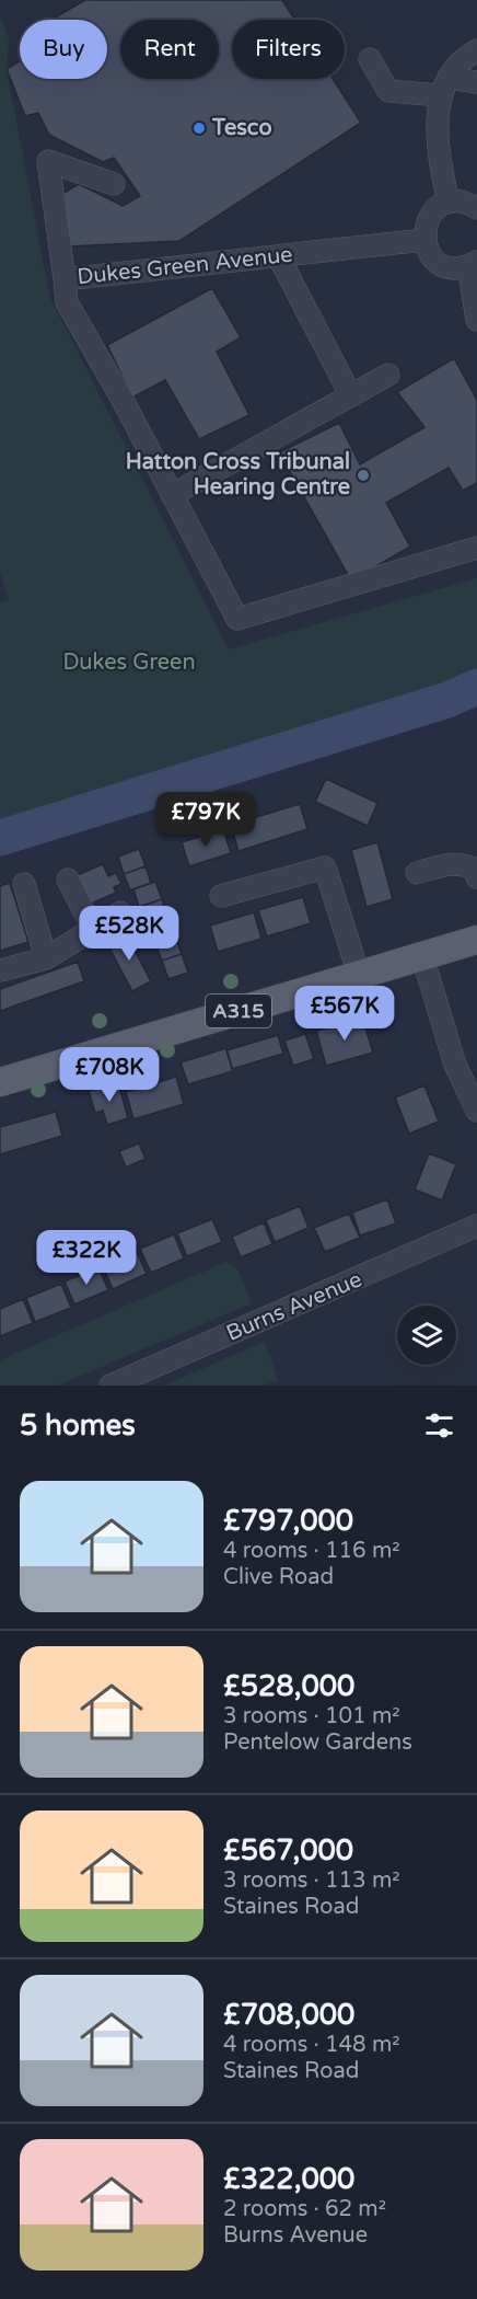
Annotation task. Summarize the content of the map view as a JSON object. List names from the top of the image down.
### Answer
{
  "streets": {
    "main road": ["A315"],
    "street": ["Dukes Green Avenue", "Burns Avenue"]
  },
  "parks": ["Dukes Green"],
  "places": ["Tesco", "Hatton Cross Tribunal Hearing Centre"],
  "page": {
    "chip": ["Buy", "Rent", "Filters"],
    "price": [
      "£797K",
      "£528K",
      "£567K",
      "£708K",
      "£322K"
    ],
    "heading": "5 homes",
    "list": [
      {
        "name": "£797,000",
        "note": "4 rooms · 116 m² · Clive Road"
      },
      {
        "name": "£528,000",
        "note": "3 rooms · 101 m² · Pentelow Gardens"
      },
      {
        "name": "£567,000",
        "note": "3 rooms · 113 m² · Staines Road"
      },
      {
        "name": "£708,000",
        "note": "4 rooms · 148 m² · Staines Road"
      },
      {
        "name": "£322,000",
        "note": "2 rooms · 62 m² · Burns Avenue"
      }
    ]
  }
}
